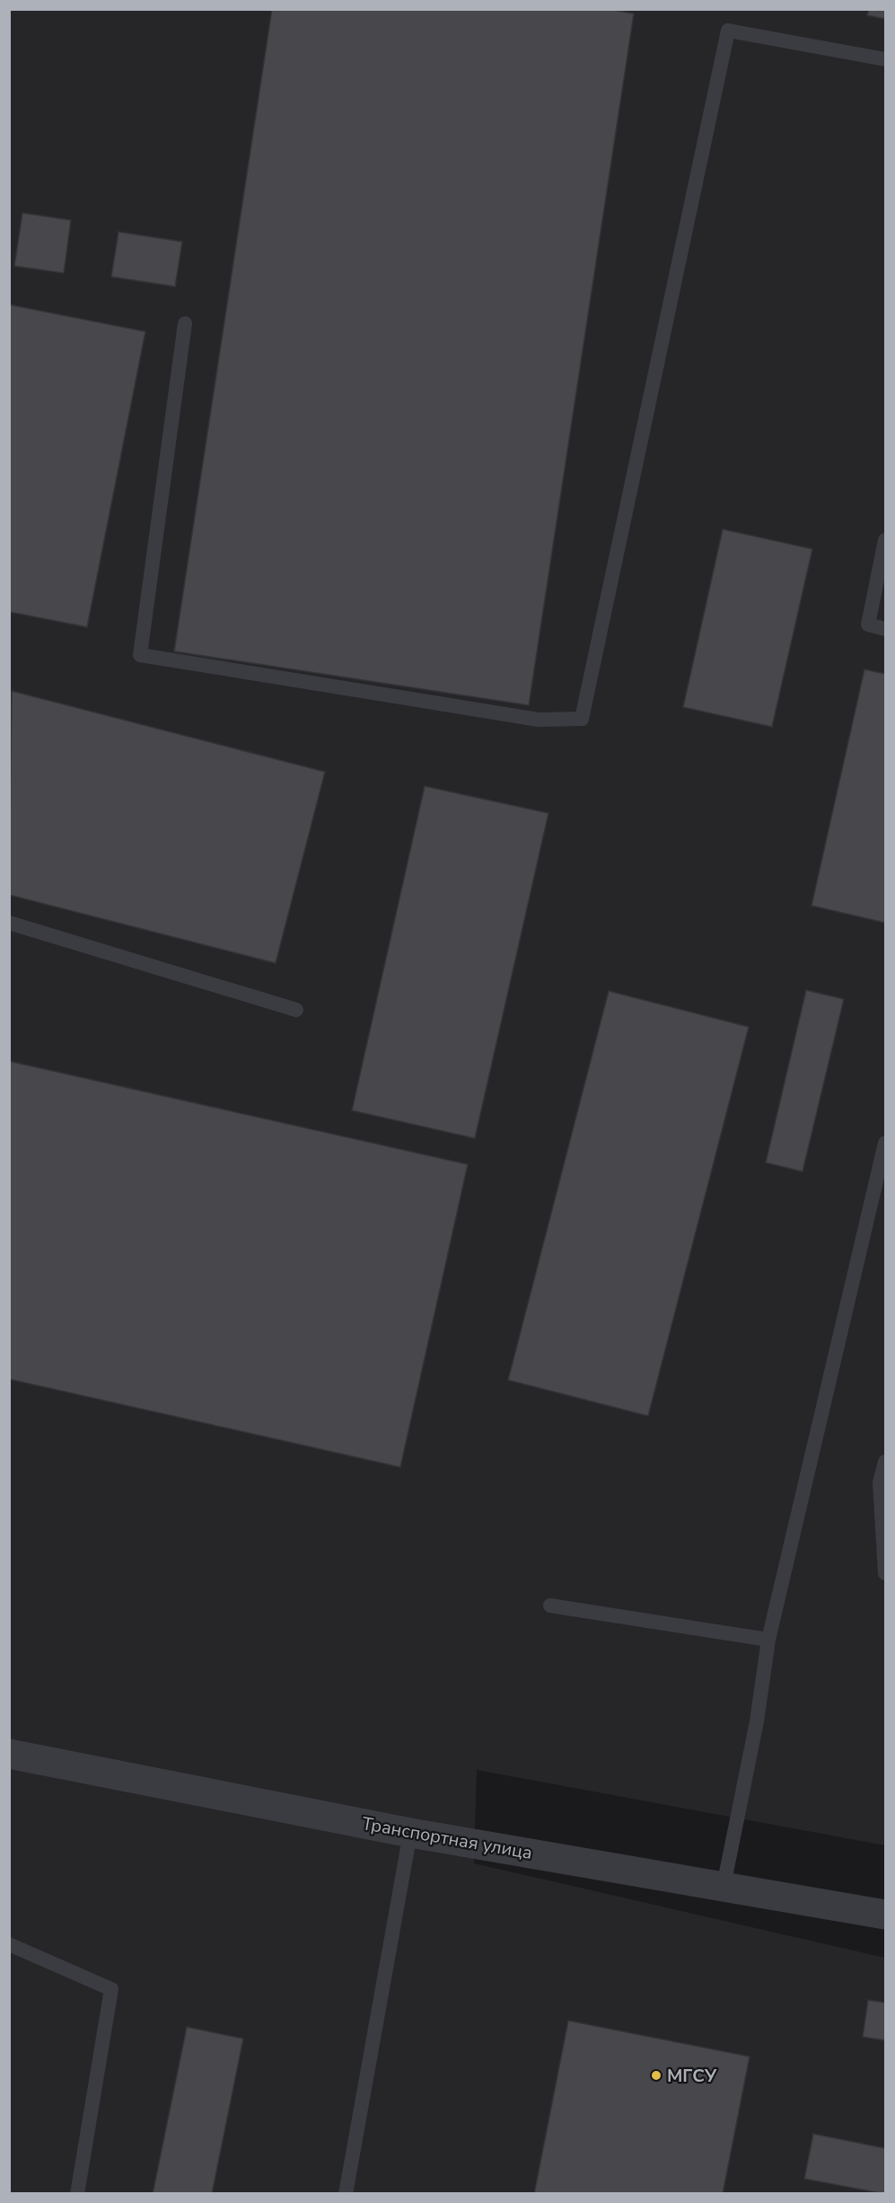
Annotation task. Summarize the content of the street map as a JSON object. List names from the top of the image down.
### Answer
{
  "streets": {
    "street": ["Транспортная улица"]
  },
  "places": ["МГСУ"]
}
